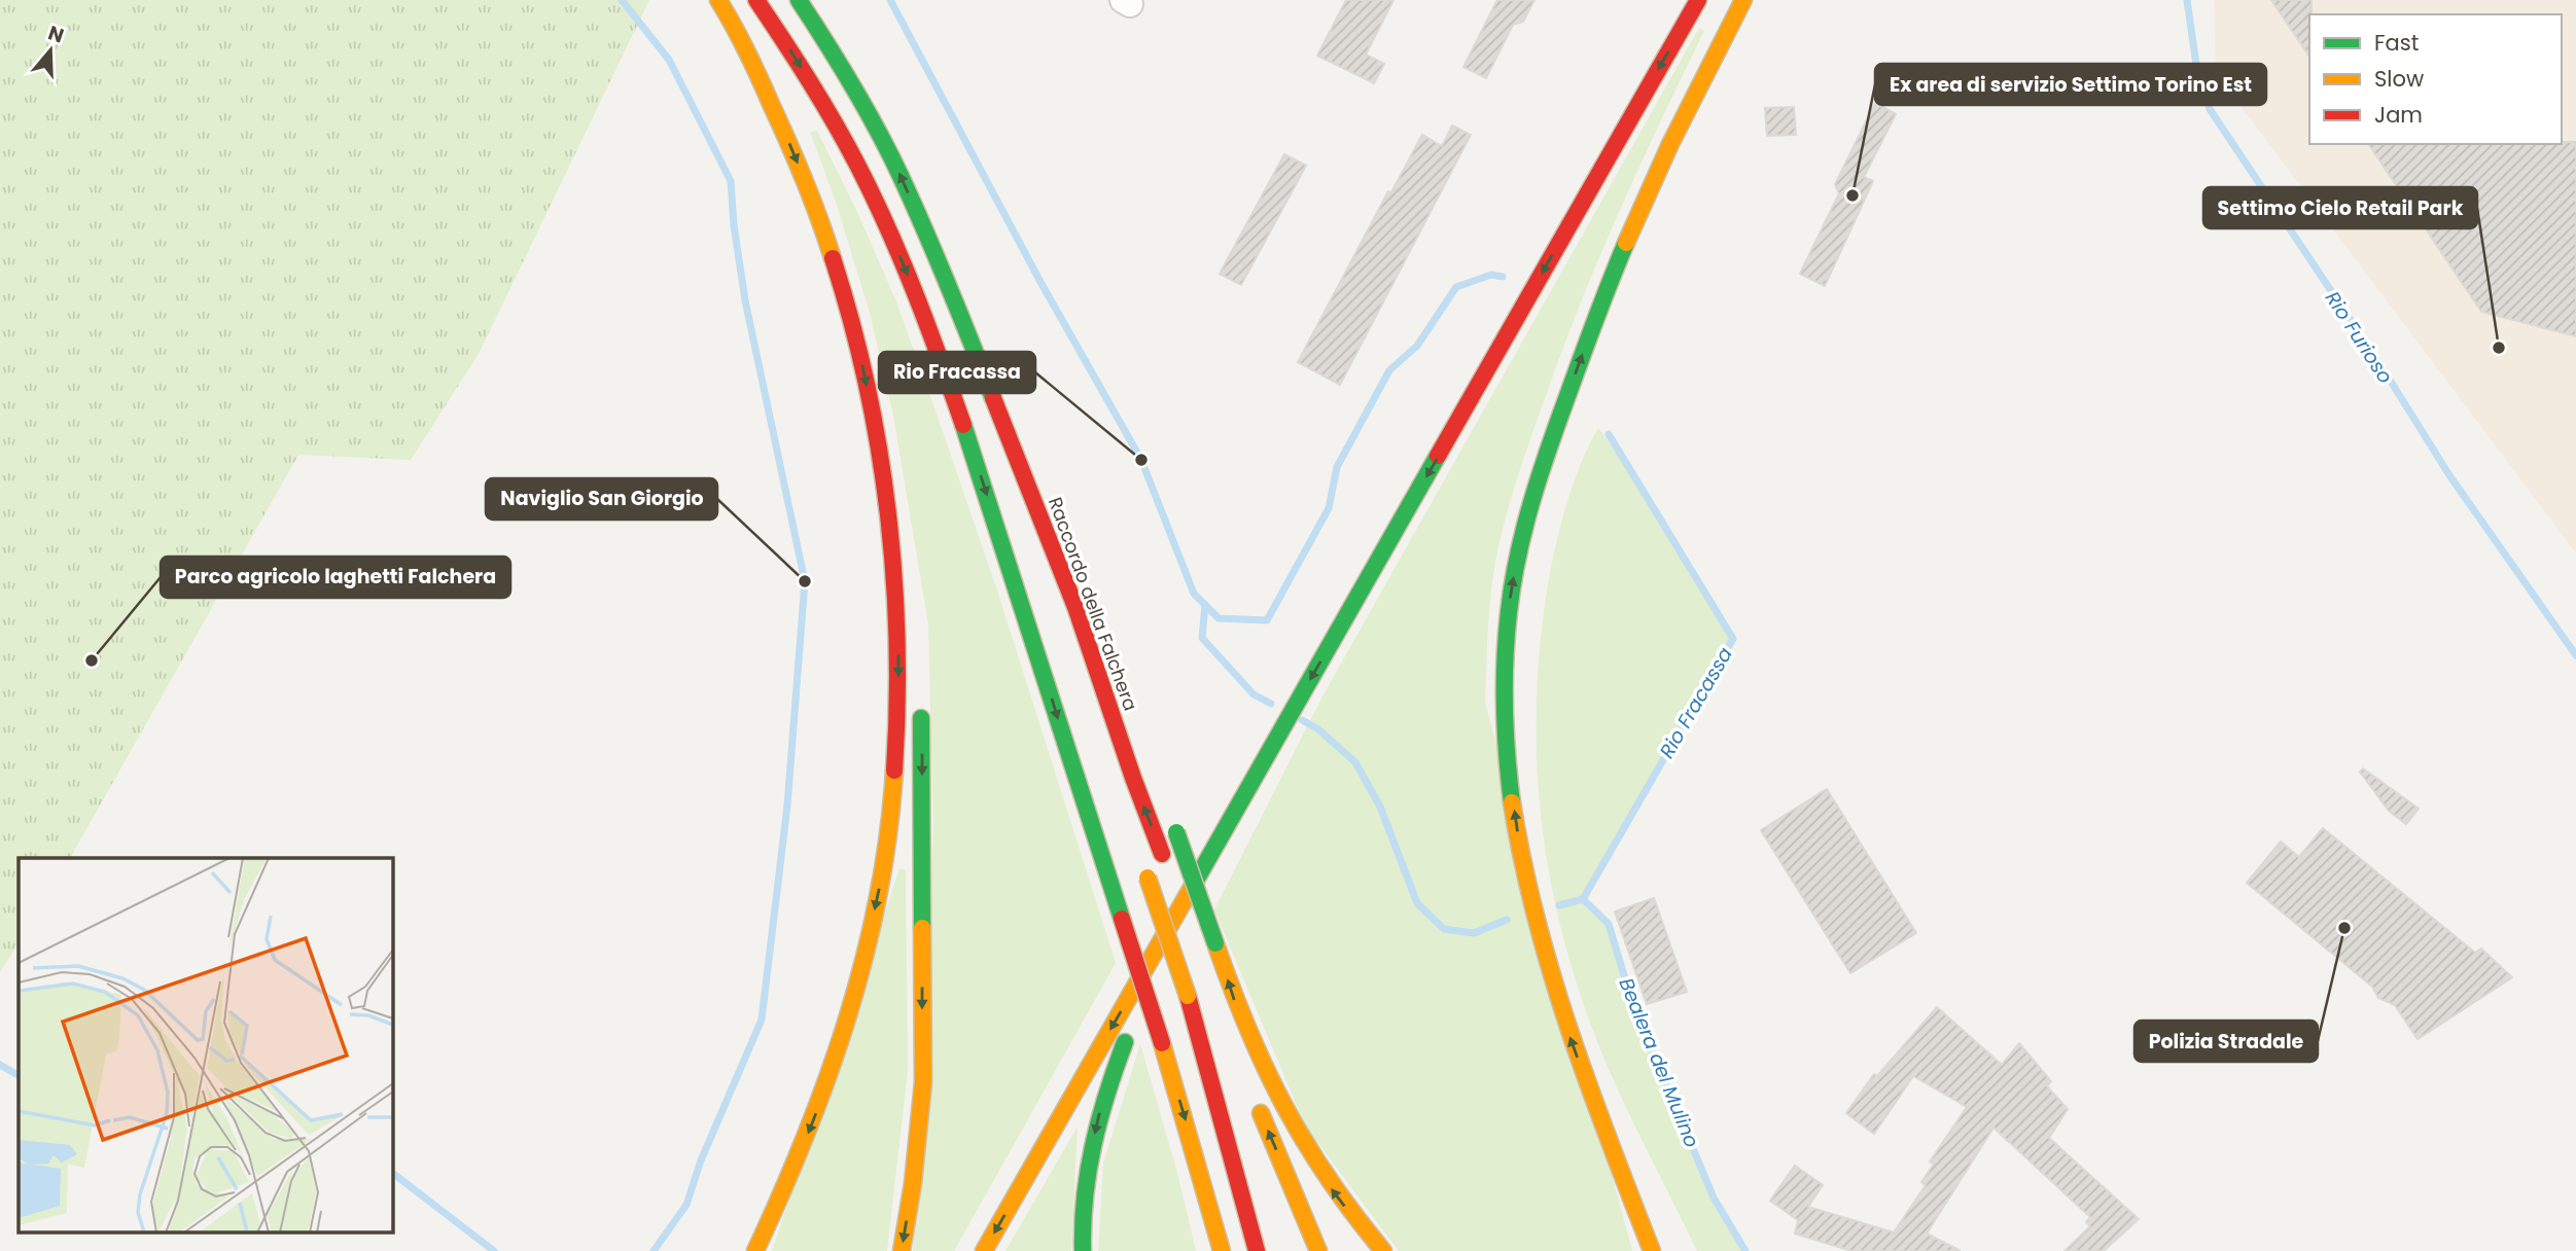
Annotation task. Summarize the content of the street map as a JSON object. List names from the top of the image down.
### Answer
{
  "streets": {
    "highway": ["Raccordo della Falchera"]
  },
  "water": ["Rio Furioso", "Rio Fracassa", "Bealera del Mulino"],
  "places": [
    "Ex area di servizio Settimo Torino Est",
    "Settimo Cielo Retail Park",
    "Rio Fracassa",
    "Naviglio San Giorgio",
    "Parco agricolo laghetti Falchera",
    "Polizia Stradale"
  ],
  "legend": ["Fast", "Slow", "Jam"],
  "north": "top"
}
